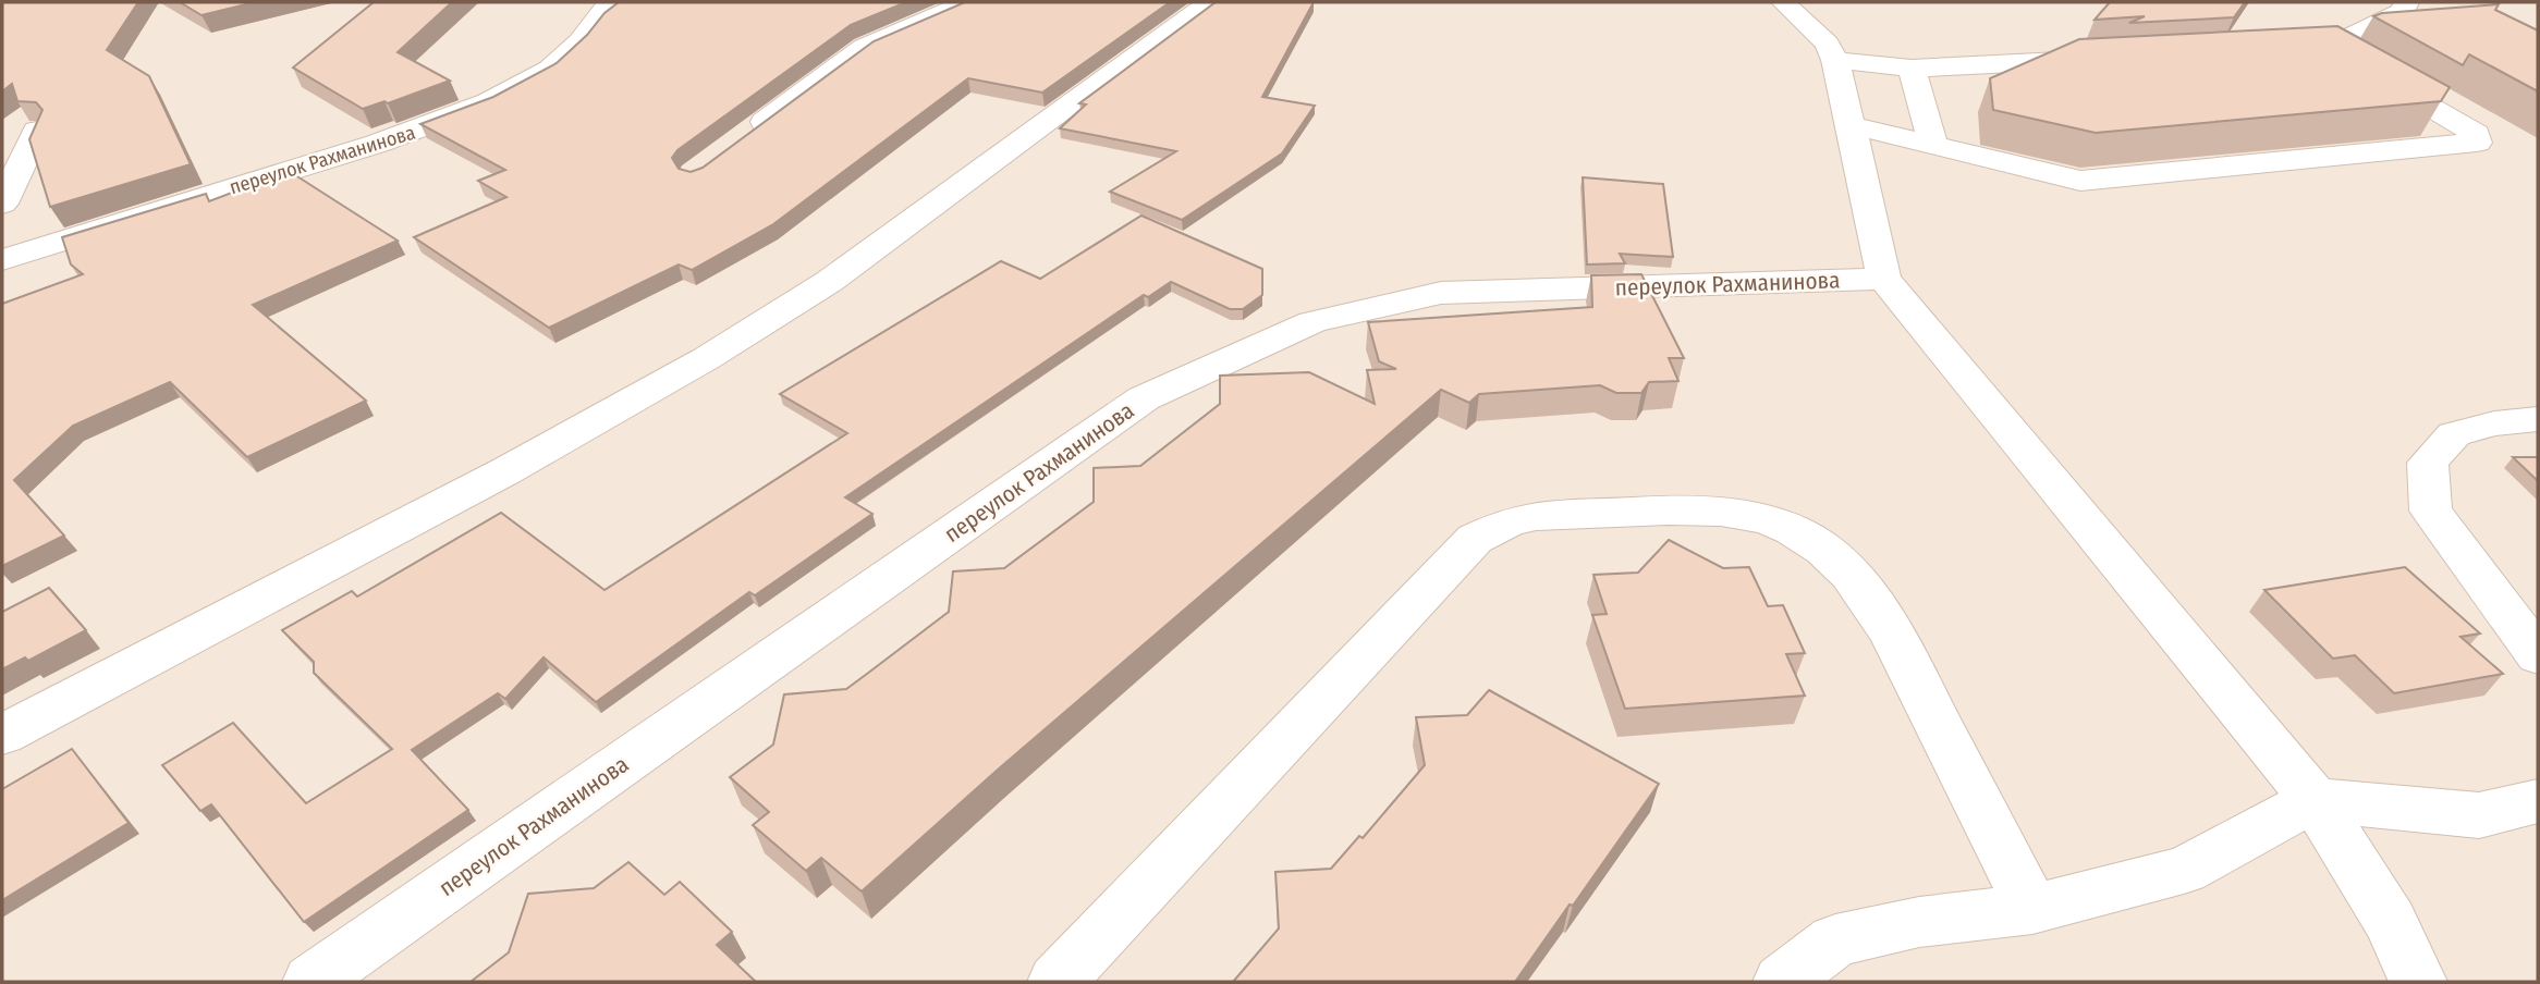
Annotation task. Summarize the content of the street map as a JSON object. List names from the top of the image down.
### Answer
{
  "streets": {
    "street": ["переулок Рахманинова"]
  }
}
